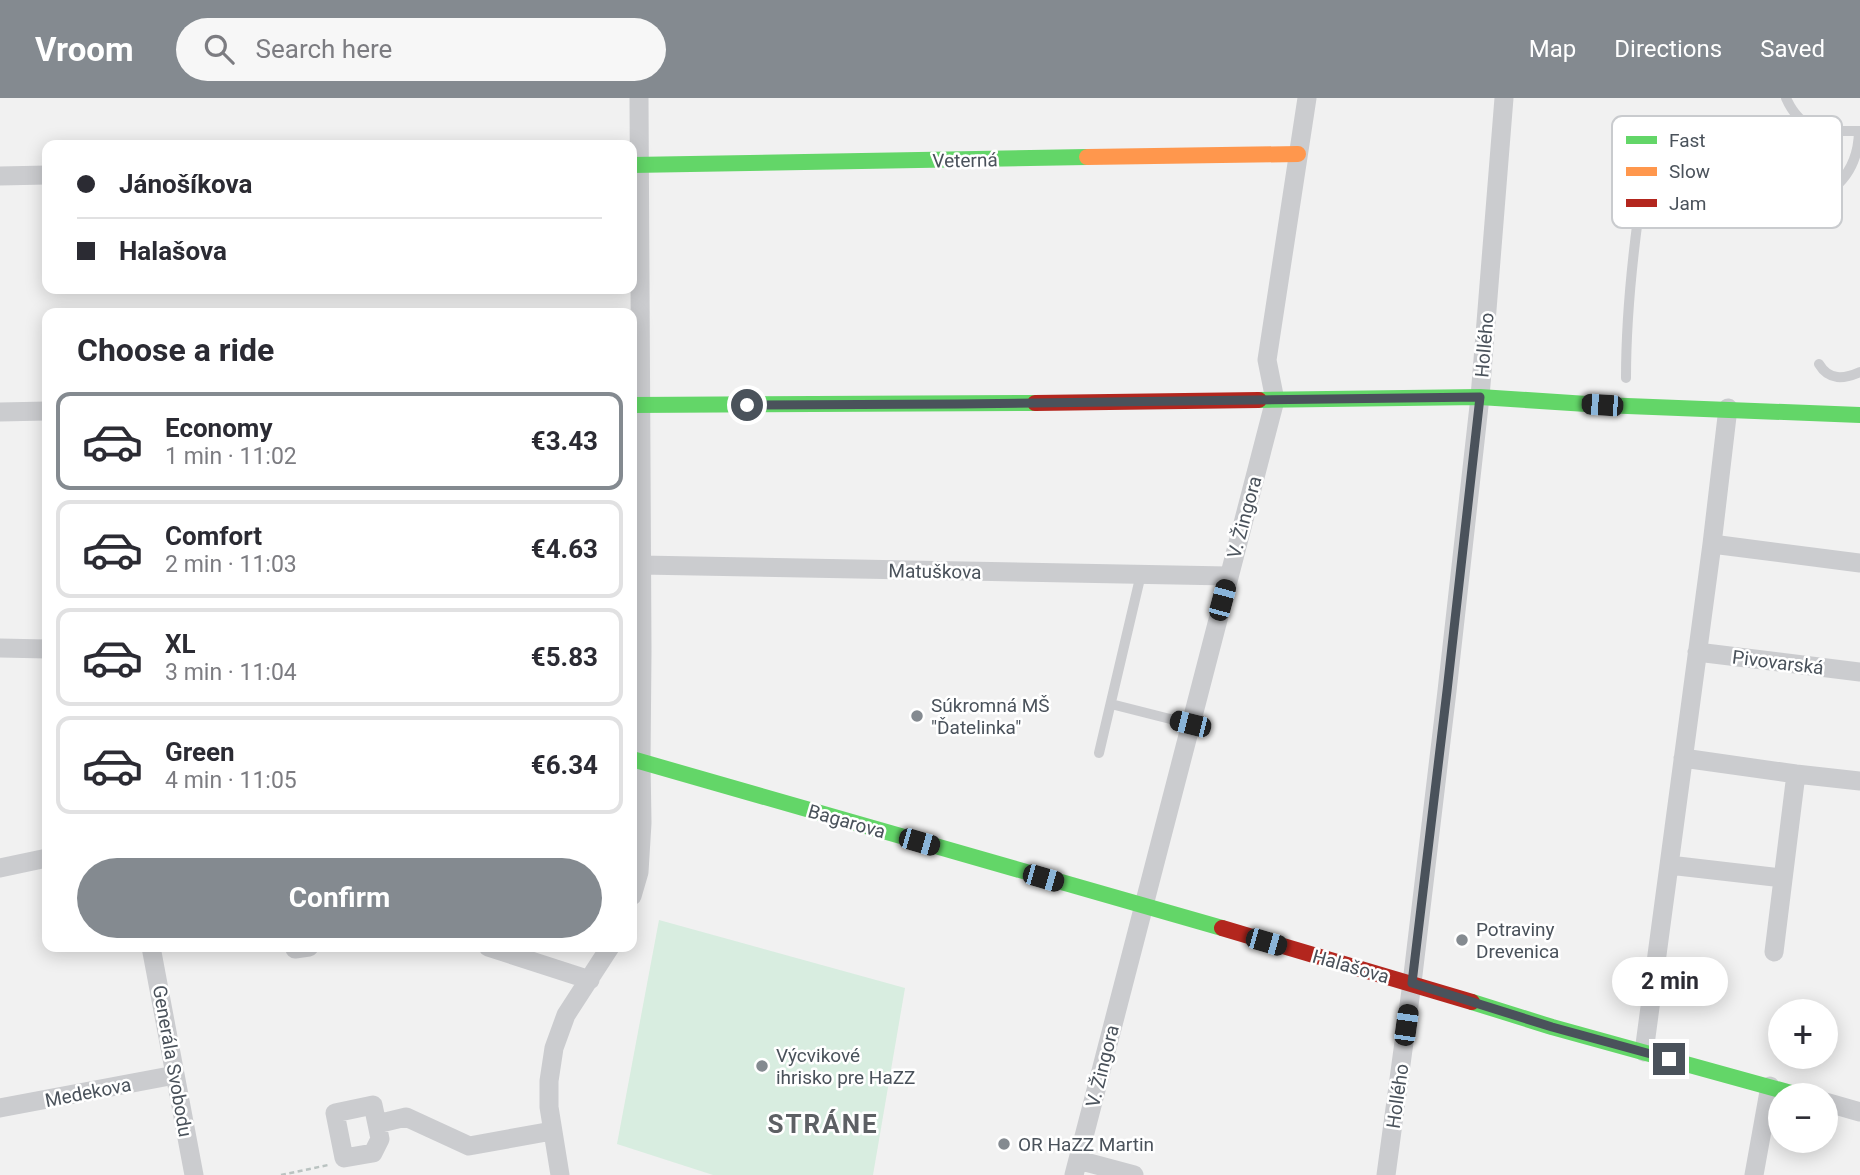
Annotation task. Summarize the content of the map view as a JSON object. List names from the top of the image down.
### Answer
{
  "streets": {
    "street": [
      "Veterná",
      "Hollého",
      "V. Žingora",
      "Matuškova",
      "Pivovarská",
      "Bagarova",
      "Halašova",
      "Generála Svobodu",
      "Medekova"
    ]
  },
  "crossings": [
    ["Veterná", "V. Žingora"],
    ["Hollého", "Halašova"],
    ["V. Žingora", "Matuškova"],
    ["V. Žingora", "Bagarova"],
    ["V. Žingora", "Halašova"],
    ["Bagarova", "Halašova"],
    ["Generála Svobodu", "Medekova"]
  ],
  "districts": ["STRÁNE"],
  "places": [
    "Súkromná MŠ \"Ďatelinka\"",
    "Potraviny Drevenica",
    "Výcvikové ihrisko pre HaZZ",
    "OR HaZZ Martin"
  ],
  "legend": ["Fast", "Slow", "Jam"],
  "page": {
    "header": "Vroom",
    "search": "Search here",
    "nav": ["Map", "Directions", "Saved"],
    "banner": ["Jánošíkova", "Halašova"],
    "heading": "Choose a ride",
    "list": [
      {
        "name": "Economy",
        "note": "1 min · 11:02",
        "value": "€3.43"
      },
      {
        "name": "Comfort",
        "note": "2 min · 11:03",
        "value": "€4.63"
      },
      {
        "name": "XL",
        "note": "3 min · 11:04",
        "value": "€5.83"
      },
      {
        "name": "Green",
        "note": "4 min · 11:05",
        "value": "€6.34"
      }
    ],
    "buttons": "Confirm",
    "bubble": "2 min",
    "map_buttons": ["+", "−"]
  }
}
